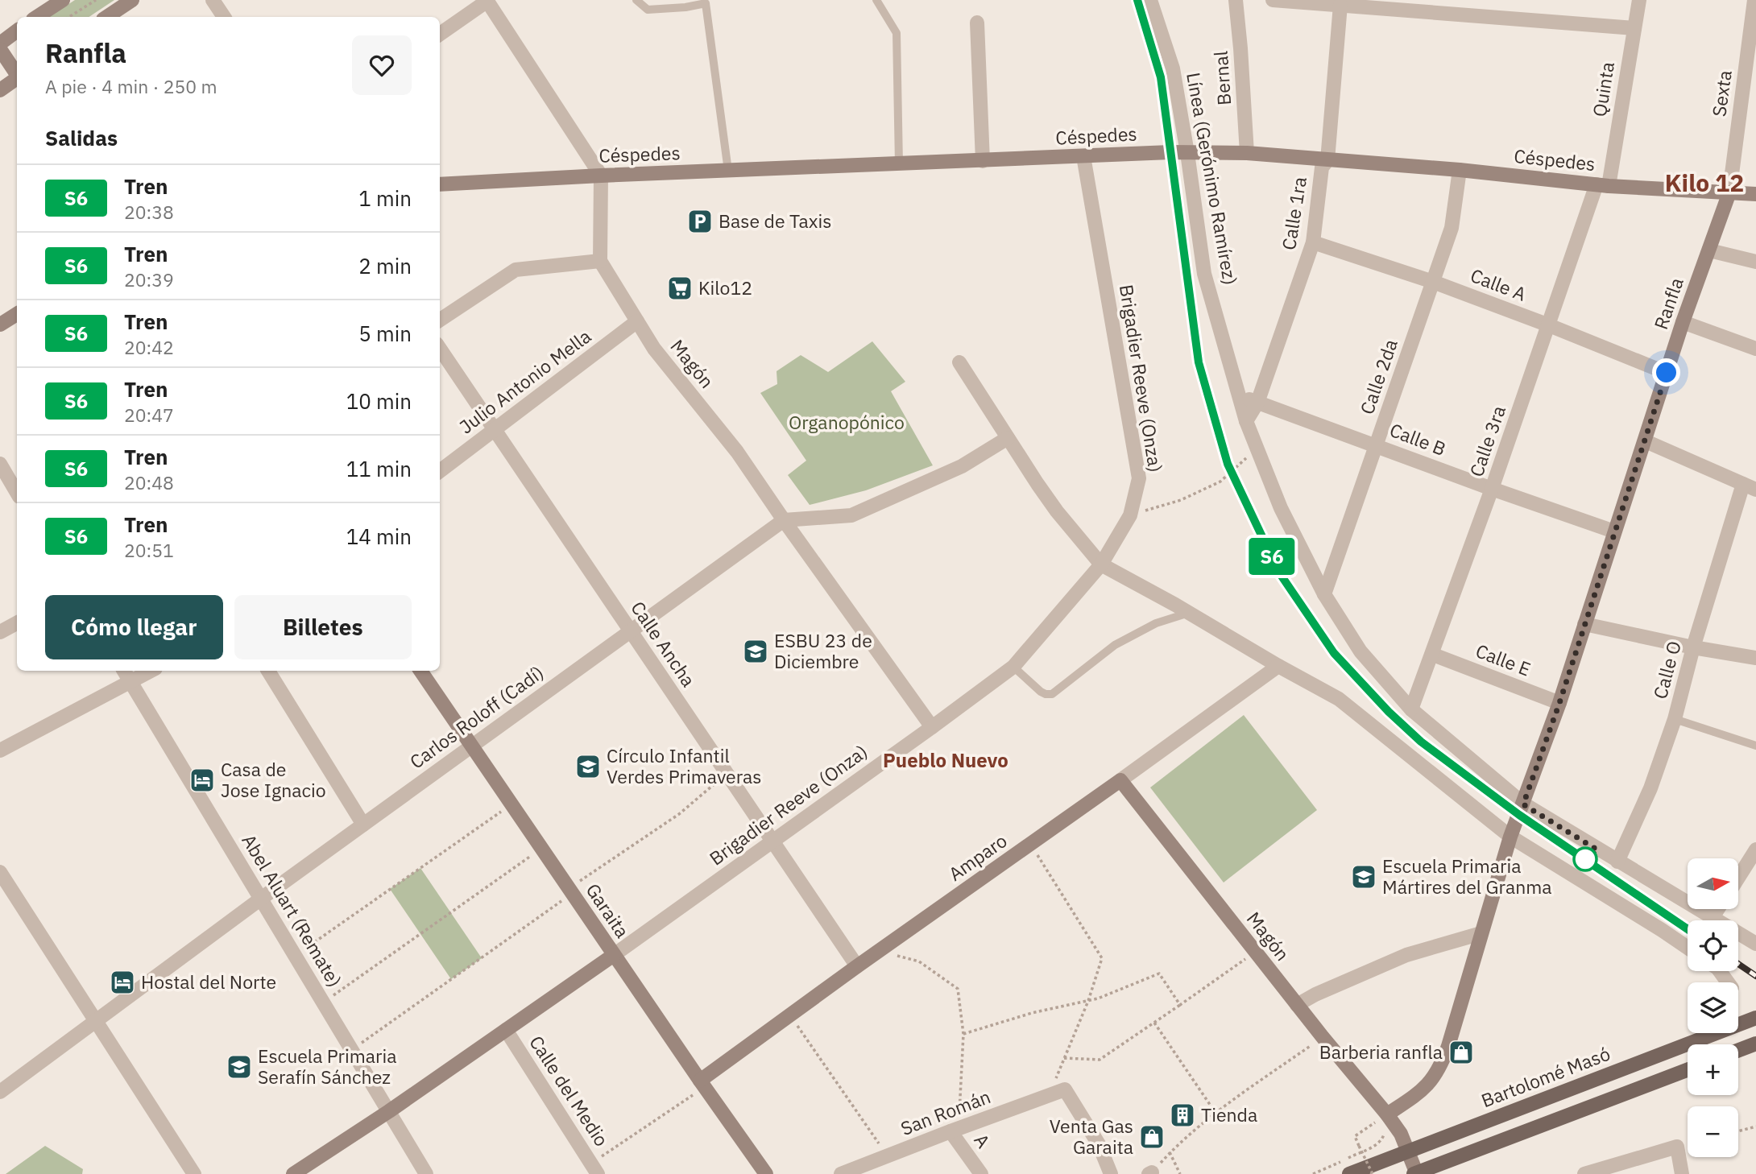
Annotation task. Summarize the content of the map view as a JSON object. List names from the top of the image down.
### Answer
{
  "streets": {
    "main road": ["Bartolomé Masó"],
    "street": [
      "Bernal",
      "Quinta",
      "Sexta",
      "Céspedes",
      "Línea (Gerónimo Ramírez)",
      "Calle 1ra",
      "Calle A",
      "Ranfla",
      "Magón",
      "Calle 2da",
      "Brigadier Reeve (Onza)",
      "Julio Antonio Mella",
      "Calle B",
      "Calle 3ra",
      "Calle Ancha",
      "Calle E",
      "Calle O",
      "Carlos Roloff (Cadí)",
      "Amparo",
      "Abel Aluart (Remate)",
      "Garaita",
      "Calle del Medio",
      "San Román",
      "A"
    ]
  },
  "crossings": [
    ["Bernal", "Céspedes"],
    ["Quinta", "Céspedes"],
    ["Quinta", "Calle 3ra"],
    ["Sexta", "Céspedes"],
    ["Sexta", "Ranfla"],
    ["Céspedes", "Línea (Gerónimo Ramírez)"],
    ["Céspedes", "Calle 1ra"],
    ["Céspedes", "Ranfla"],
    ["Céspedes", "Calle 2da"],
    ["Céspedes", "Brigadier Reeve (Onza)"],
    ["Céspedes", "Calle 3ra"],
    ["Línea (Gerónimo Ramírez)", "Calle 1ra"],
    ["Línea (Gerónimo Ramírez)", "Ranfla"],
    ["Línea (Gerónimo Ramírez)", "Calle 2da"],
    ["Línea (Gerónimo Ramírez)", "Calle B"],
    ["Línea (Gerónimo Ramírez)", "Calle 3ra"],
    ["Línea (Gerónimo Ramírez)", "Calle O"],
    ["Calle 1ra", "Calle A"],
    ["Calle 1ra", "Calle B"],
    ["Calle A", "Ranfla"],
    ["Calle A", "Calle 2da"],
    ["Calle A", "Calle 3ra"],
    ["Ranfla", "Magón"],
    ["Ranfla", "Calle B"],
    ["Ranfla", "Calle E"],
    ["Magón", "Brigadier Reeve (Onza)"],
    ["Magón", "Julio Antonio Mella"],
    ["Magón", "Carlos Roloff (Cadí)"],
    ["Magón", "Amparo"],
    ["Calle 2da", "Calle B"],
    ["Brigadier Reeve (Onza)", "Calle Ancha"],
    ["Brigadier Reeve (Onza)", "Abel Aluart (Remate)"],
    ["Brigadier Reeve (Onza)", "Garaita"],
    ["Brigadier Reeve (Onza)", "Calle del Medio"],
    ["Julio Antonio Mella", "Calle Ancha"],
    ["Calle B", "Calle 3ra"],
    ["Calle 3ra", "Calle E"],
    ["Calle Ancha", "Carlos Roloff (Cadí)"],
    ["Calle Ancha", "Amparo"],
    ["Carlos Roloff (Cadí)", "Abel Aluart (Remate)"],
    ["Carlos Roloff (Cadí)", "Garaita"],
    ["Amparo", "Garaita"],
    ["San Román", "A"]
  ],
  "districts": ["Kilo 12", "Pueblo Nuevo"],
  "parks": ["Organopónico"],
  "places": {
    "parking": ["Base de Taxis"],
    "supermarket": ["Kilo12"],
    "school or university": [
      "ESBU 23 de Diciembre",
      "Círculo Infantil Verdes Primaveras",
      "Escuela Primaria Mártires del Granma",
      "Escuela Primaria Serafín Sánchez"
    ],
    "hotel": ["Casa de Jose Ignacio", "Hostal del Norte"],
    "shop": ["Barberia ranfla", "Venta Gas Garaita"],
    "building": ["Tienda"]
  },
  "north": "right",
  "page": {
    "on_map": "S6",
    "heading": [
      ["Ranfla", "A pie · 4 min · 250 m"],
      "Salidas"
    ],
    "list": [
      {
        "mark": "S6",
        "name": "Tren",
        "note": "20:38",
        "value": "1 min"
      },
      {
        "mark": "S6",
        "name": "Tren",
        "note": "20:39",
        "value": "2 min"
      },
      {
        "mark": "S6",
        "name": "Tren",
        "note": "20:42",
        "value": "5 min"
      },
      {
        "mark": "S6",
        "name": "Tren",
        "note": "20:47",
        "value": "10 min"
      },
      {
        "mark": "S6",
        "name": "Tren",
        "note": "20:48",
        "value": "11 min"
      },
      {
        "mark": "S6",
        "name": "Tren",
        "note": "20:51",
        "value": "14 min"
      }
    ],
    "buttons": ["Cómo llegar", "Billetes"],
    "map_buttons": ["+", "−"]
  }
}
